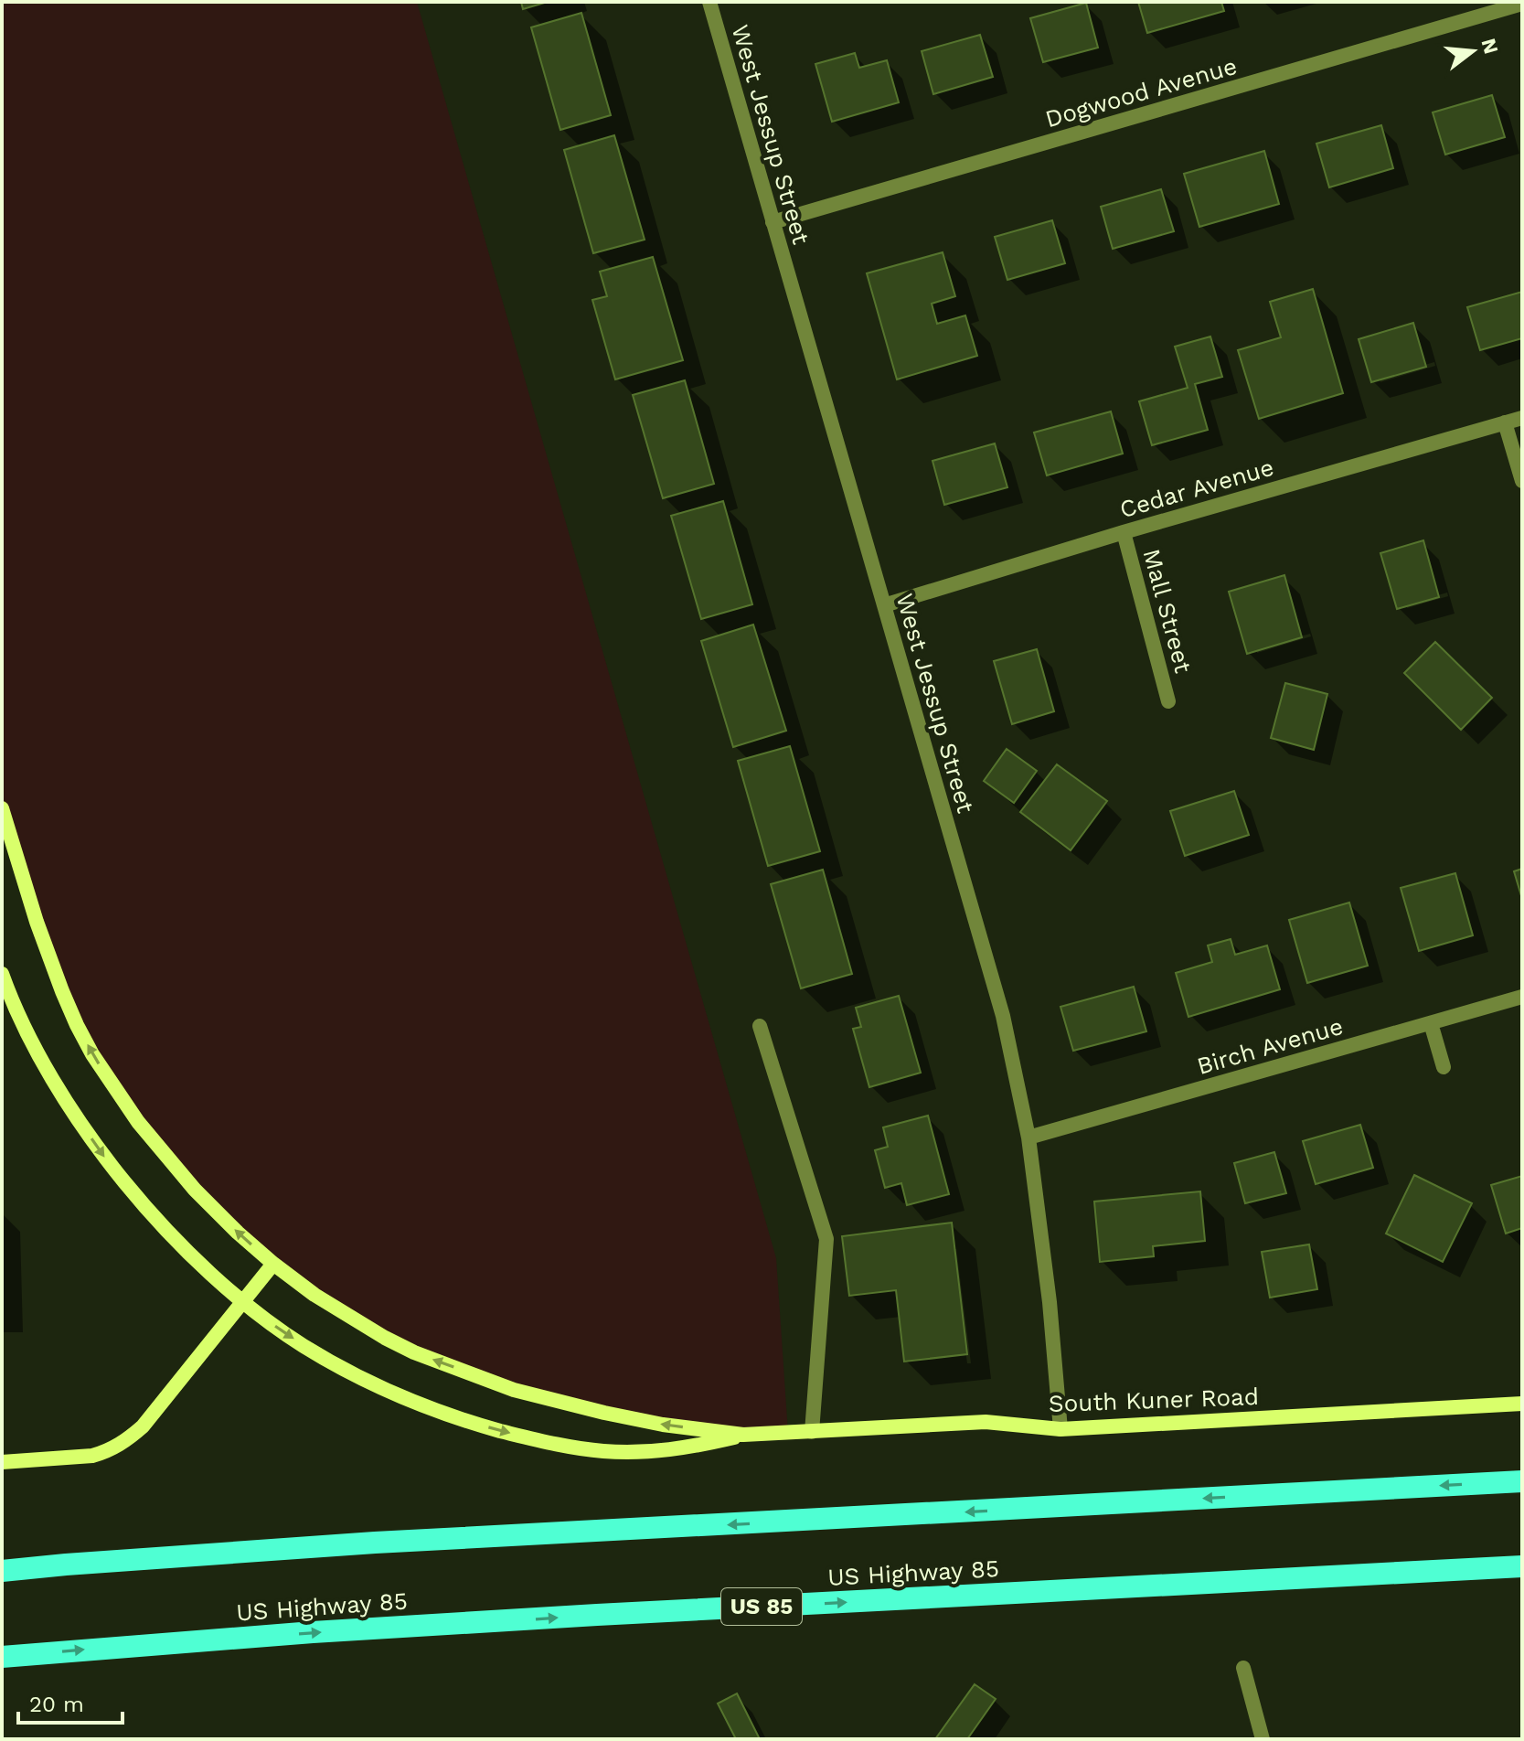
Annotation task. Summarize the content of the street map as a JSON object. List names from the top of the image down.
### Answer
{
  "streets": {
    "highway": ["US Highway 85", "US 85"],
    "street": [
      "Dogwood Avenue",
      "West Jessup Street",
      "Cedar Avenue",
      "Mall Street",
      "Birch Avenue",
      "South Kuner Road"
    ]
  },
  "crossings": [
    ["Dogwood Avenue", "West Jessup Street"],
    ["West Jessup Street", "Cedar Avenue"],
    ["West Jessup Street", "Birch Avenue"],
    ["West Jessup Street", "South Kuner Road"],
    ["Cedar Avenue", "Mall Street"]
  ],
  "scale_bar": "20 m",
  "north": "right"
}
